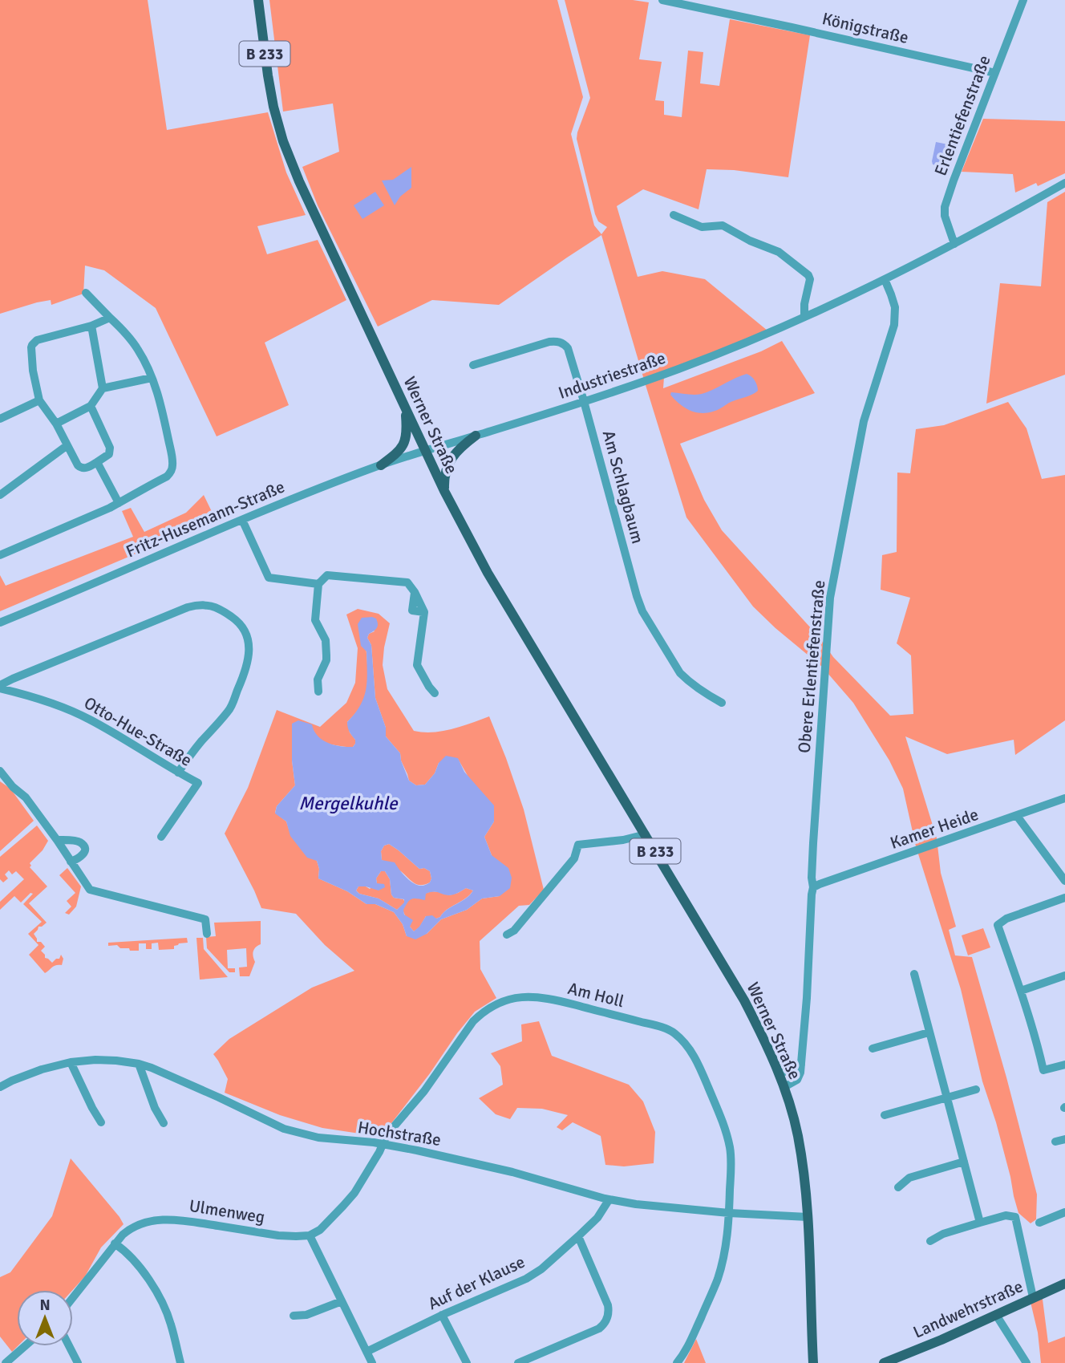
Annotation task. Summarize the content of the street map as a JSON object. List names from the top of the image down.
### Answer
{
  "streets": {
    "main road": ["B 233", "Werner Straße", "Landwehrstraße"],
    "street": [
      "Königstraße",
      "Erlentiefenstraße",
      "Industriestraße",
      "Am Schlagbaum",
      "Fritz-Husemann-Straße",
      "Obere Erlentiefenstraße",
      "Otto-Hue-Straße",
      "Kamer Heide",
      "Am Holl",
      "Hochstraße",
      "Ulmenweg",
      "Auf der Klause"
    ]
  },
  "crossings": [
    ["Königstraße", "Erlentiefenstraße"],
    ["Erlentiefenstraße", "Industriestraße"],
    ["Industriestraße", "Werner Straße"],
    ["Industriestraße", "Am Schlagbaum"],
    ["Industriestraße", "Fritz-Husemann-Straße"],
    ["Industriestraße", "Obere Erlentiefenstraße"],
    ["Werner Straße", "Fritz-Husemann-Straße"],
    ["Werner Straße", "Obere Erlentiefenstraße"],
    ["Werner Straße", "Hochstraße"],
    ["Obere Erlentiefenstraße", "Kamer Heide"],
    ["Am Holl", "Hochstraße"],
    ["Hochstraße", "Auf der Klause"]
  ],
  "water": ["Mergelkuhle"],
  "north": "top"
}
